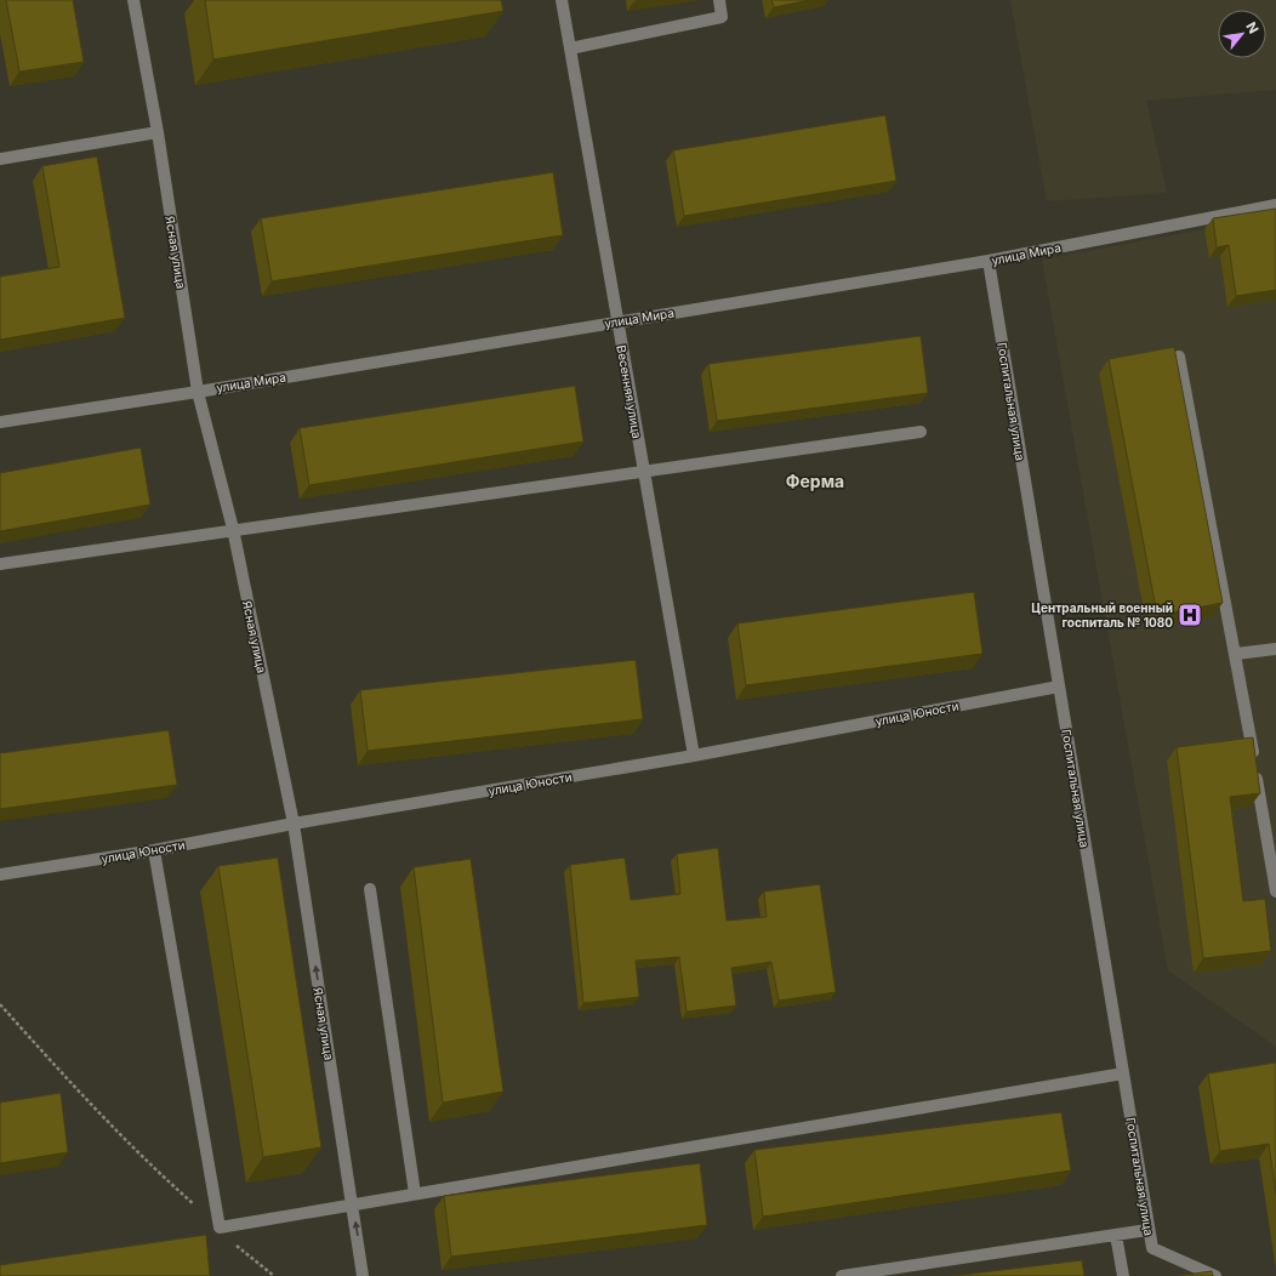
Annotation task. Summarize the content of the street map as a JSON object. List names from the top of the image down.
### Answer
{
  "streets": {
    "street": [
      "Ясная улица",
      "улица Мира",
      "Весенняя улица",
      "Госпитальная улица",
      "улица Юности"
    ]
  },
  "crossings": [
    ["Ясная улица", "улица Мира"],
    ["Ясная улица", "улица Юности"],
    ["улица Мира", "Весенняя улица"],
    ["улица Мира", "Госпитальная улица"],
    ["Весенняя улица", "улица Юности"],
    ["Госпитальная улица", "улица Юности"]
  ],
  "districts": ["Ферма"],
  "places": {
    "hospital": ["Центральный военный госпиталь № 1080"]
  },
  "north": "top right"
}
